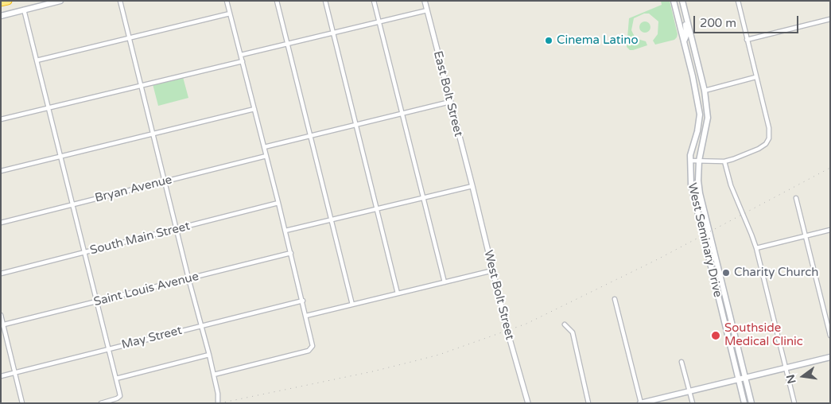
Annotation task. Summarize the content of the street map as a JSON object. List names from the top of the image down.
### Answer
{
  "streets": {
    "main road": ["West Seminary Drive"],
    "street": [
      "East Bolt Street",
      "Bryan Avenue",
      "South Main Street",
      "Saint Louis Avenue",
      "West Bolt Street",
      "May Street"
    ]
  },
  "crossings": [
    ["East Bolt Street", "West Bolt Street"]
  ],
  "places": ["Cinema Latino", "Charity Church", "Southside Medical Clinic"],
  "scale_bar": "200 m",
  "north": "left"
}
